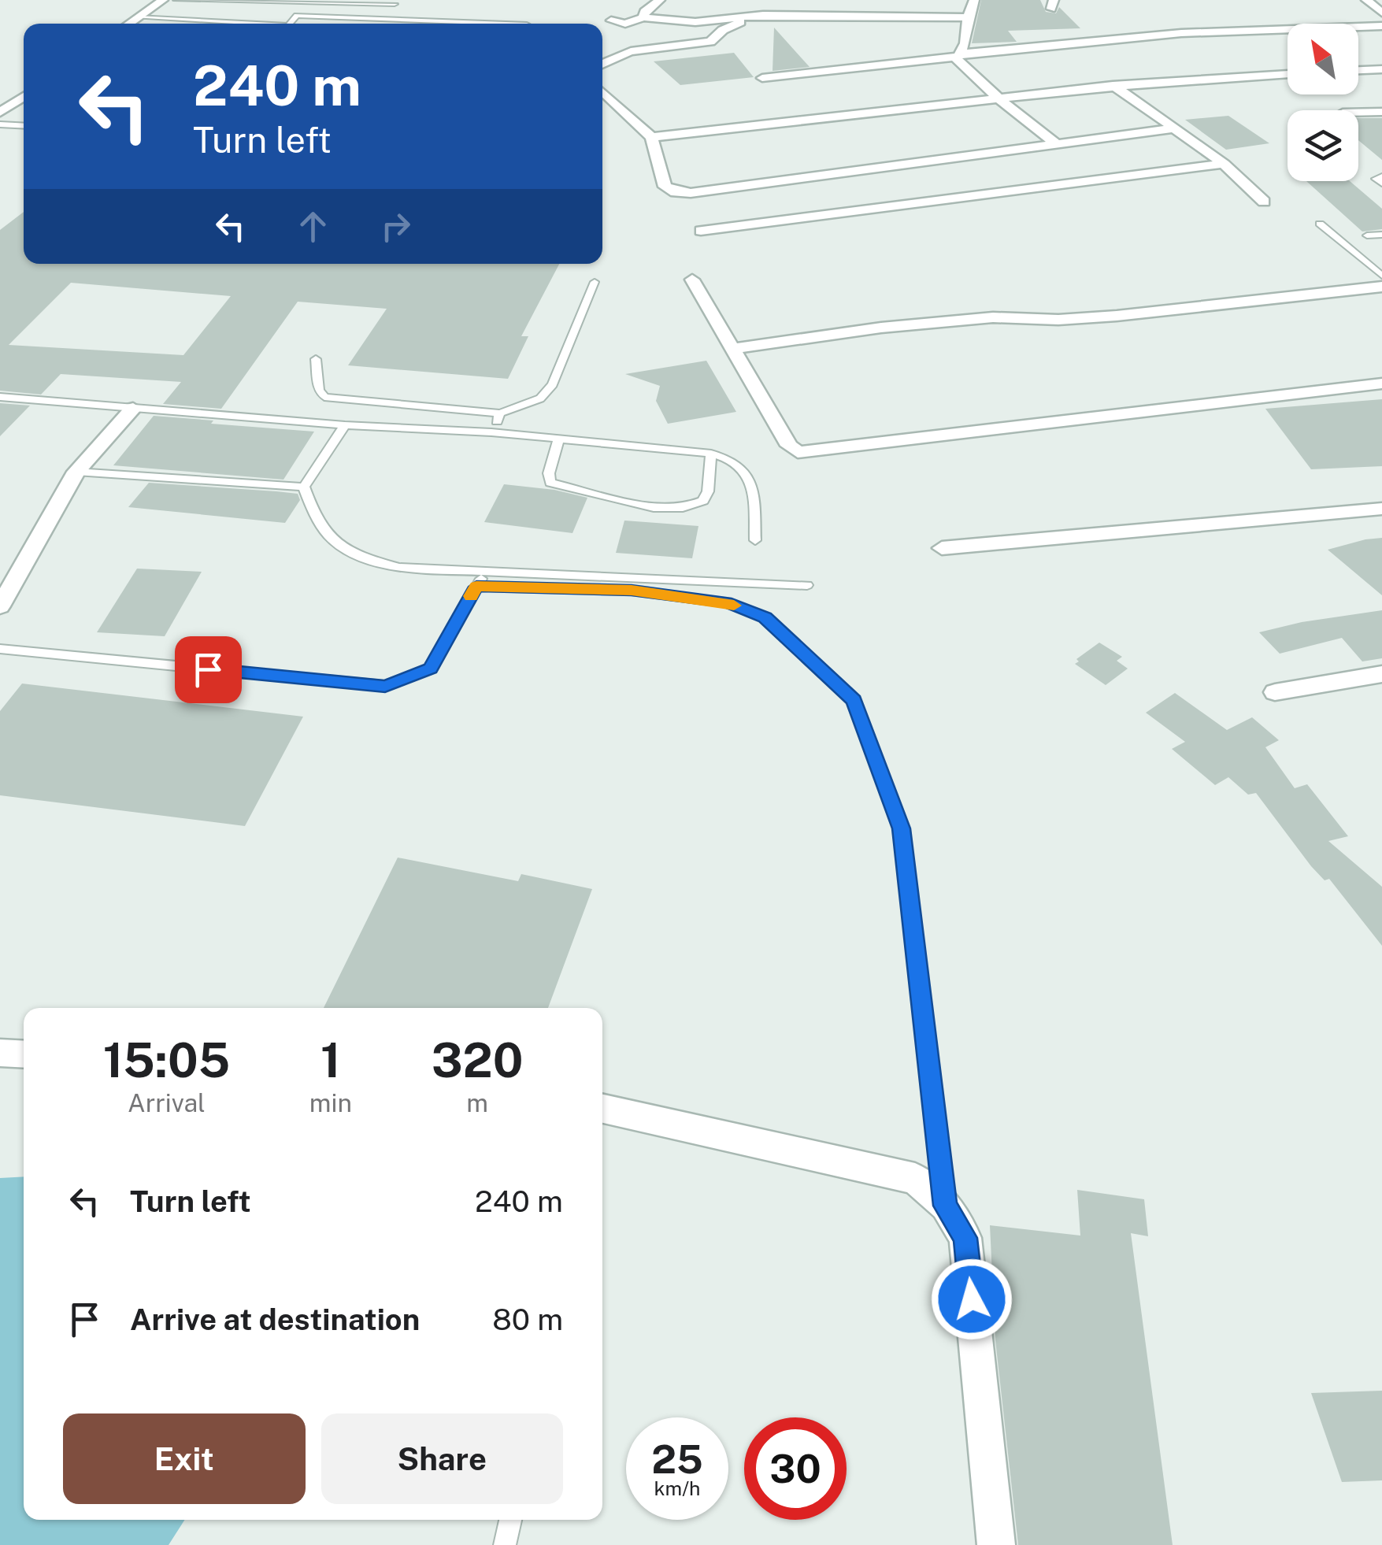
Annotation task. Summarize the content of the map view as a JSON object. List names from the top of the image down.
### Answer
{
  "north": "top left",
  "page": {
    "turn": ["240 m", "Turn left"],
    "eta": [
      "15:05",
      "Arrival",
      "1",
      "min",
      "320",
      "m"
    ],
    "list": [
      {
        "name": "Turn left",
        "value": "240 m"
      },
      {
        "name": "Arrive at destination",
        "value": "80 m"
      }
    ],
    "buttons": ["Exit", "Share"],
    "speed": "25 km/h",
    "limit": "30"
  }
}
